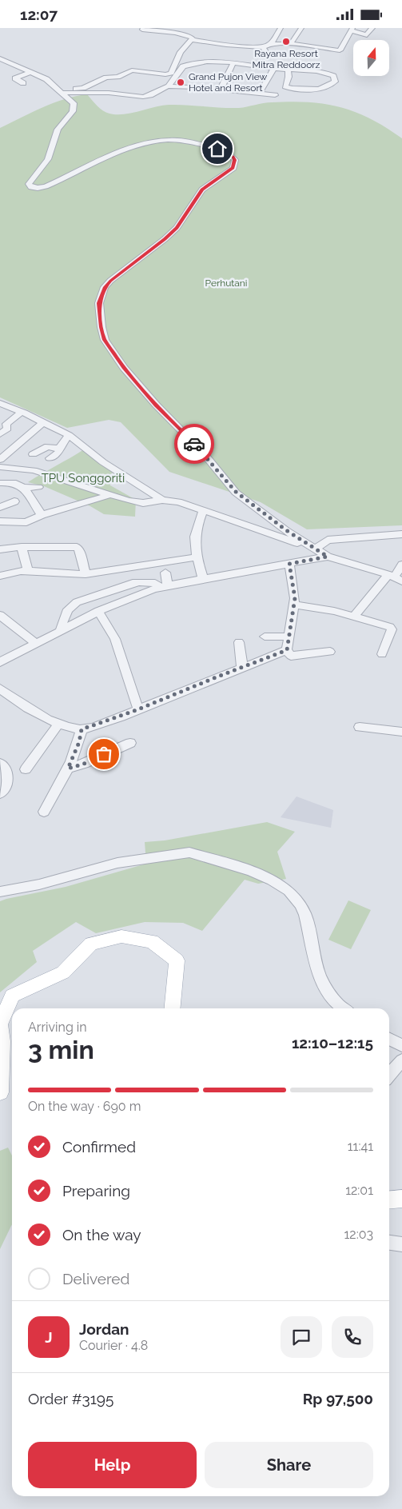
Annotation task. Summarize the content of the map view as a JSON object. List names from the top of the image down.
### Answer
{
  "parks": ["Perhutani", "TPU Songgoriti"],
  "places": ["Rayana Resort Mitra Reddoorz", "Grand Pujon View Hotel and Resort"],
  "north": "top",
  "page": {
    "status": "12:07",
    "heading": ["3 min", "Arriving in", "12:10–12:15"],
    "panel": [
      "Jordan",
      "Courier · 4.8",
      "Order #3195",
      "Rp 97,500"
    ],
    "bar": "On the way · 690 m",
    "list": [
      ["Confirmed", "11:41"],
      ["Preparing", "12:01"],
      ["On the way", "12:03"],
      "Delivered"
    ],
    "round": "J",
    "buttons": ["Help", "Share"]
  }
}
